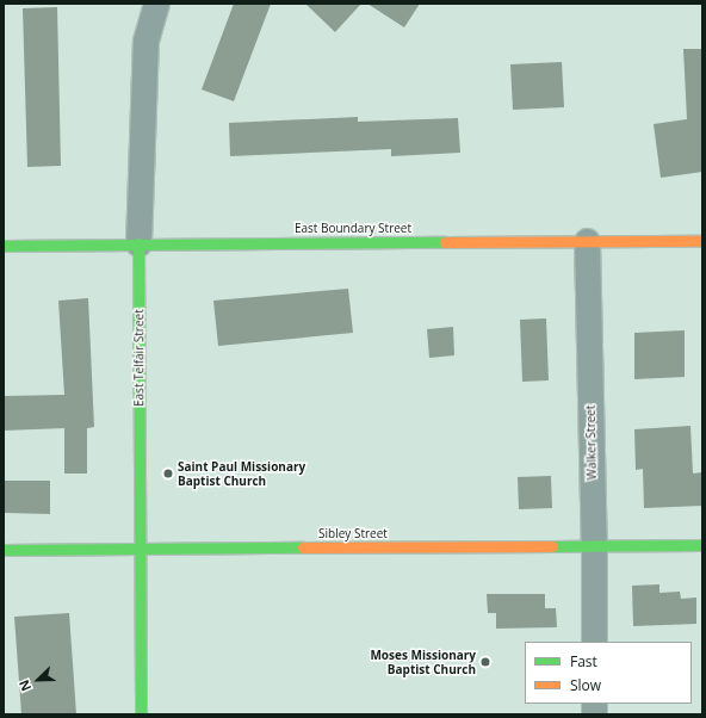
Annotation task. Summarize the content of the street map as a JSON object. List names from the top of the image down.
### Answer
{
  "streets": {
    "street": [
      "East Boundary Street",
      "East Telfair Street",
      "Walker Street",
      "Sibley Street"
    ]
  },
  "crossings": [
    ["East Boundary Street", "East Telfair Street"],
    ["East Boundary Street", "Walker Street"],
    ["East Telfair Street", "Sibley Street"],
    ["Walker Street", "Sibley Street"]
  ],
  "places": ["Saint Paul Missionary Baptist Church", "Moses Missionary Baptist Church"],
  "legend": ["Fast", "Slow"],
  "north": "bottom left"
}
